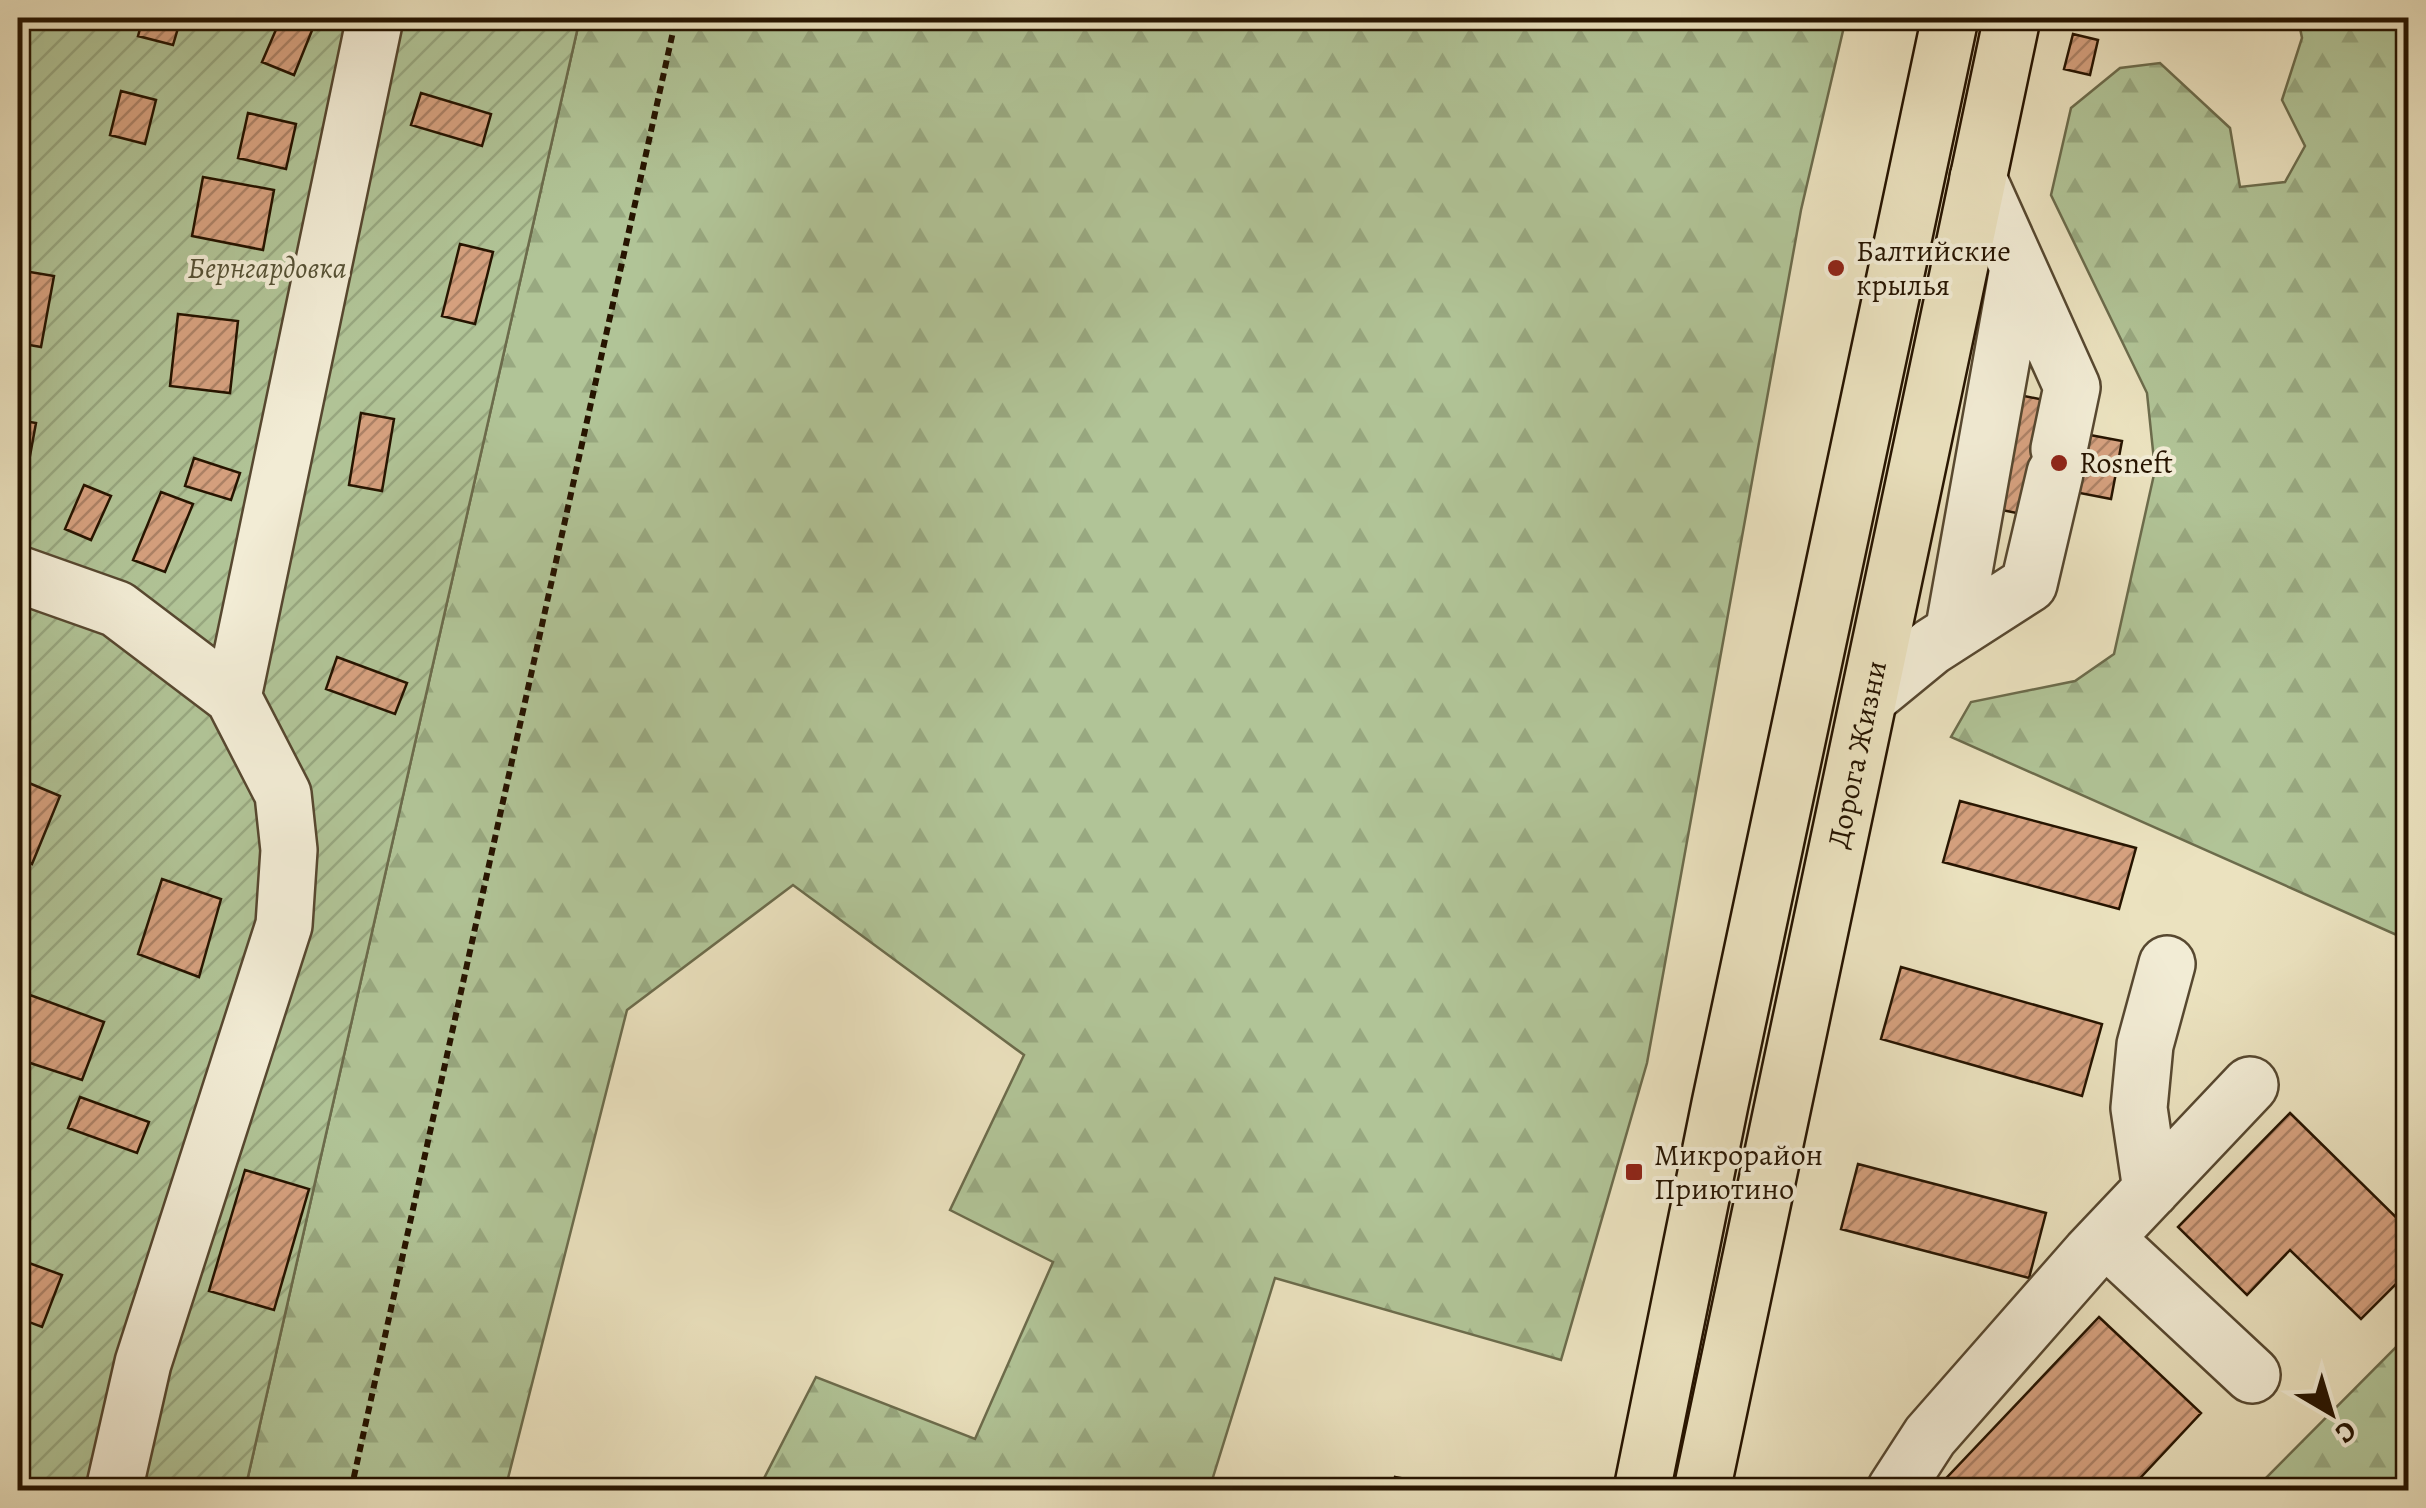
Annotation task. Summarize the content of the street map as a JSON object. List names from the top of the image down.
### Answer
{
  "streets": {
    "main road": ["Дорога Жизни"]
  },
  "parks": ["Бернгардовка"],
  "places": {
    "other": ["Балтийские крылья", "Rosneft"],
    "transit": ["Микрорайон Приютино"]
  },
  "north": "bottom right"
}
